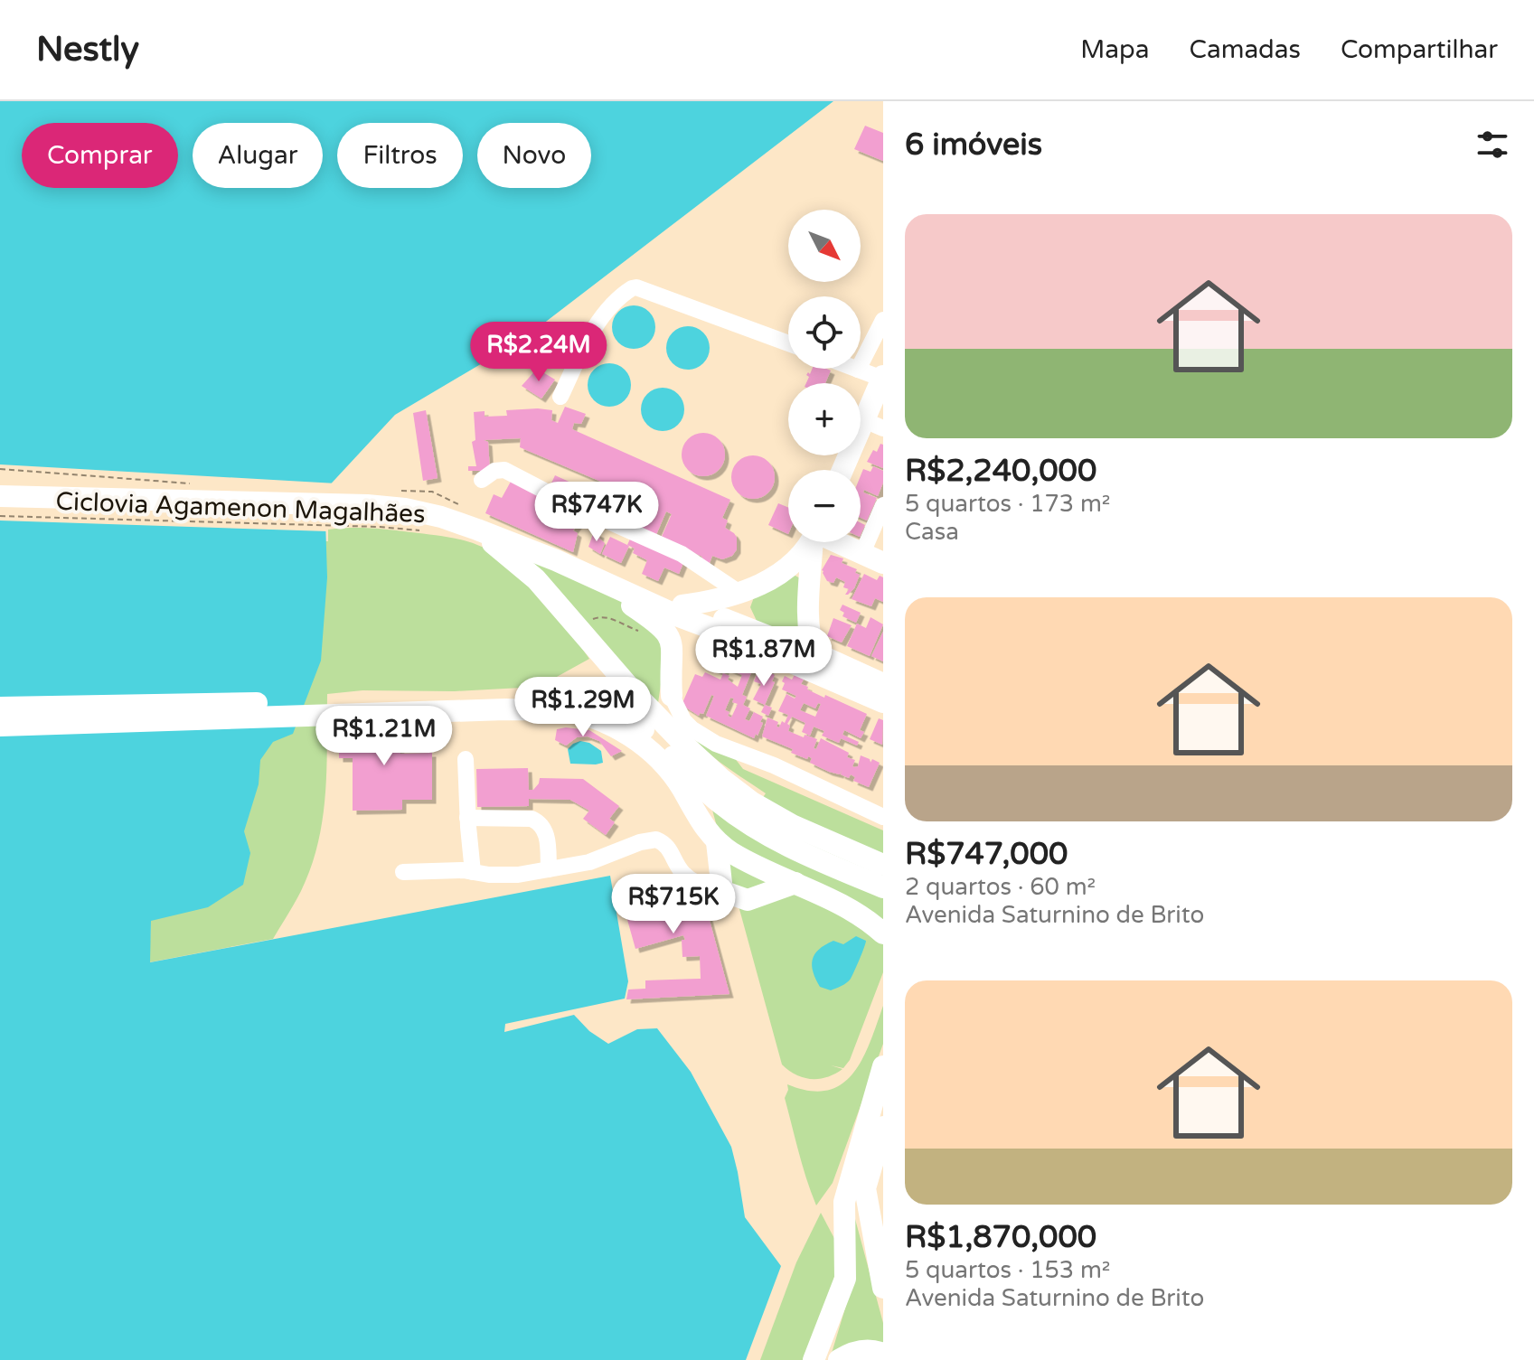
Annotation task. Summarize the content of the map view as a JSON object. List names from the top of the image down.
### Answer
{
  "streets": {
    "path": ["Ciclovia Agamenon Magalhães"]
  },
  "north": "bottom right",
  "page": {
    "header": "Nestly",
    "nav": ["Mapa", "Camadas", "Compartilhar"],
    "heading": "6 imóveis",
    "chip": [
      "Comprar",
      "Alugar",
      "Filtros",
      "Novo"
    ],
    "list": [
      {
        "name": "R$2,240,000",
        "note": "5 quartos · 173 m² · Casa"
      },
      {
        "name": "R$747,000",
        "note": "2 quartos · 60 m² · Avenida Saturnino de Brito"
      },
      {
        "name": "R$1,870,000",
        "note": "5 quartos · 153 m² · Avenida Saturnino de Brito"
      }
    ],
    "map_buttons": ["+", "−"],
    "price": [
      "R$2.24M",
      "R$747K",
      "R$1.87M",
      "R$1.29M",
      "R$1.21M",
      "R$715K"
    ]
  }
}
